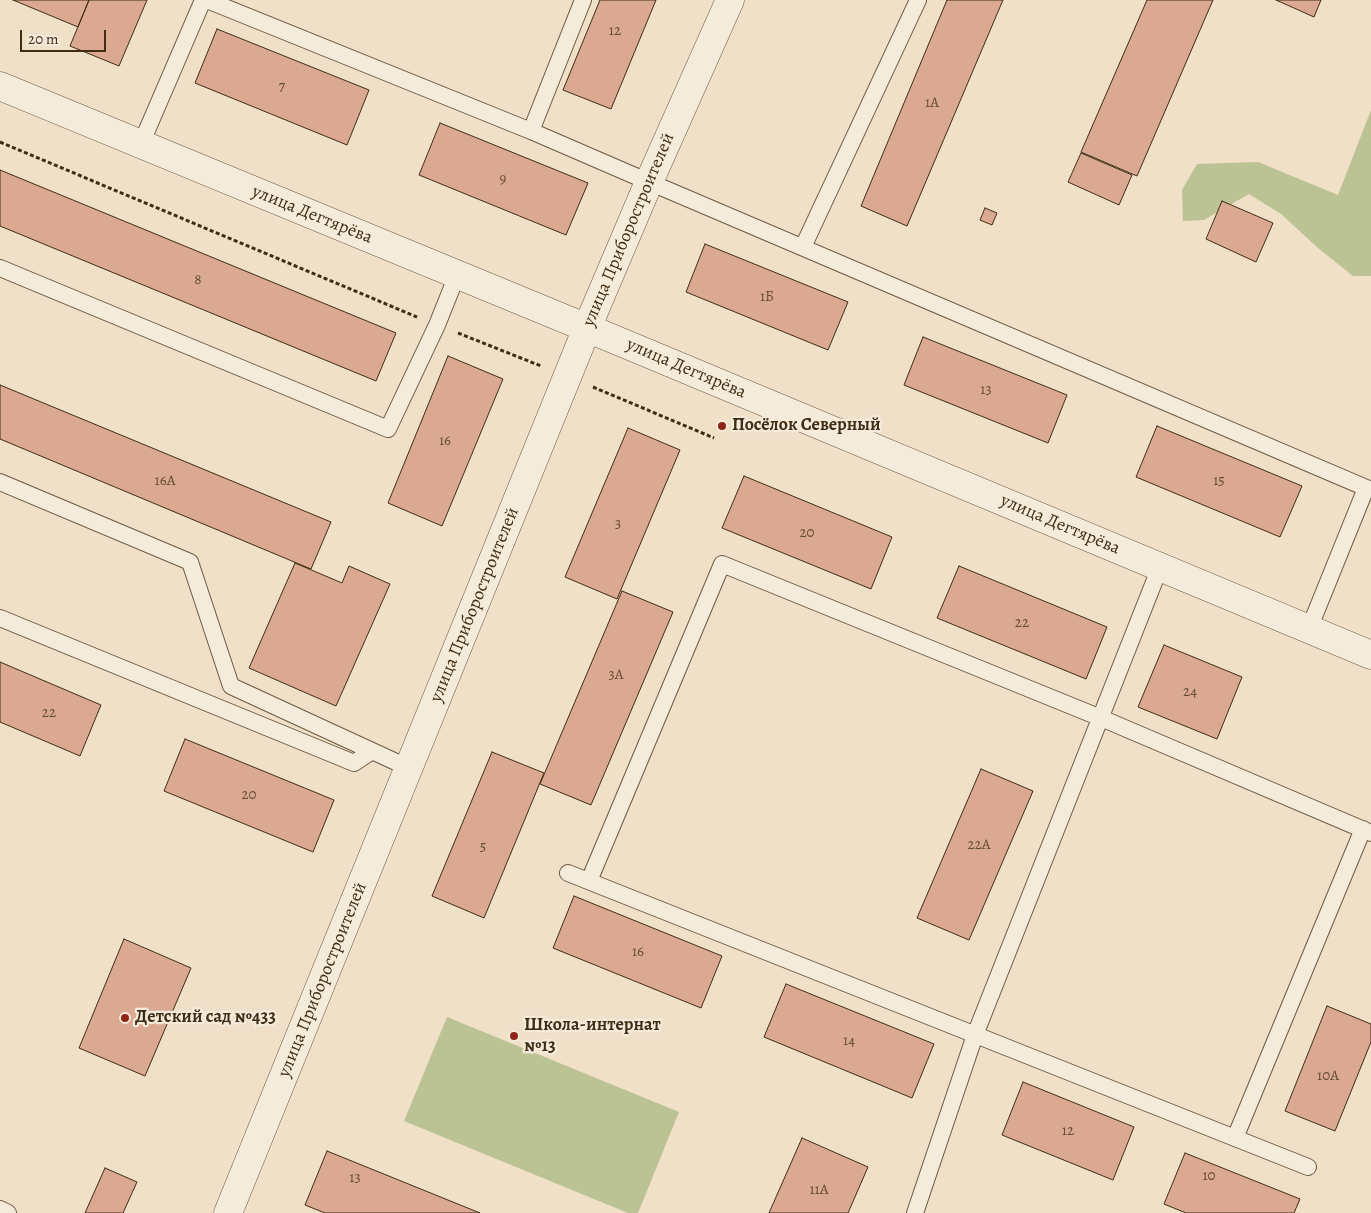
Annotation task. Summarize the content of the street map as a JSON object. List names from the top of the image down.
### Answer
{
  "streets": {
    "street": ["улица Дегтярёва", "улица Приборостроителей"]
  },
  "crossings": [
    ["улица Дегтярёва", "улица Приборостроителей"]
  ],
  "places": ["Посёлок Северный", "Детский сад №433", "Школа-интернат №13"],
  "house_numbers": [
    "12",
    "7",
    "1А",
    "9",
    "8",
    "1Б",
    "13",
    "16",
    "16А",
    "15",
    "3",
    "20",
    "22",
    "3А",
    "24",
    "22",
    "20",
    "22А",
    "5",
    "16",
    "14",
    "10А",
    "12",
    "10",
    "13",
    "11А"
  ],
  "scale_bar": "20 m"
}
